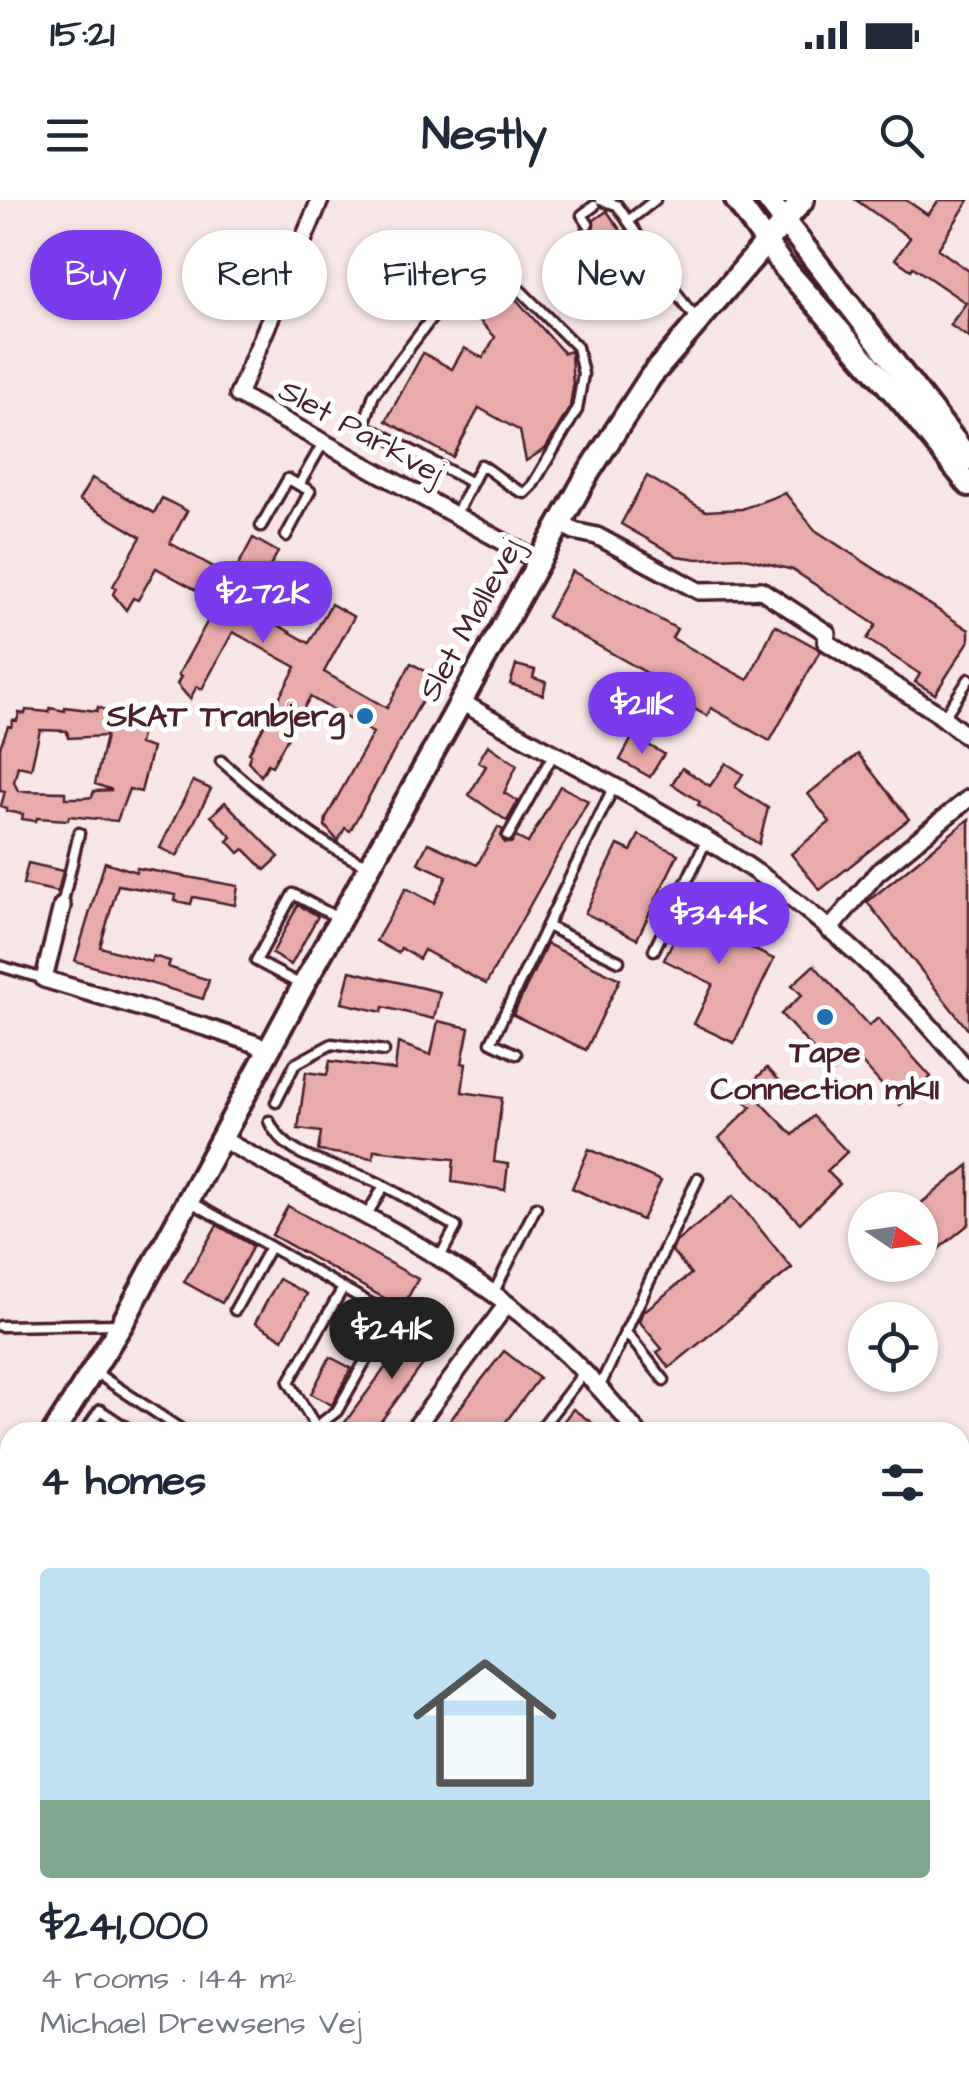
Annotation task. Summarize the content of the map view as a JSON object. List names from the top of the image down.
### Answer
{
  "streets": {
    "street": ["Slet Parkvej", "Slet Møllevej"]
  },
  "crossings": [
    ["Slet Parkvej", "Slet Møllevej"]
  ],
  "places": ["SKAT Tranbjerg", "Tape Connection mkII"],
  "north": "right",
  "page": {
    "status": "15:21",
    "header": "Nestly",
    "chip": [
      "Buy",
      "Rent",
      "Filters",
      "New"
    ],
    "price": [
      "$272K",
      "$211K",
      "$344K",
      "$241K"
    ],
    "heading": "4 homes",
    "list": [
      {
        "name": "$241,000",
        "note": "4 rooms · 144 m² · Michael Drewsens Vej"
      }
    ]
  }
}
